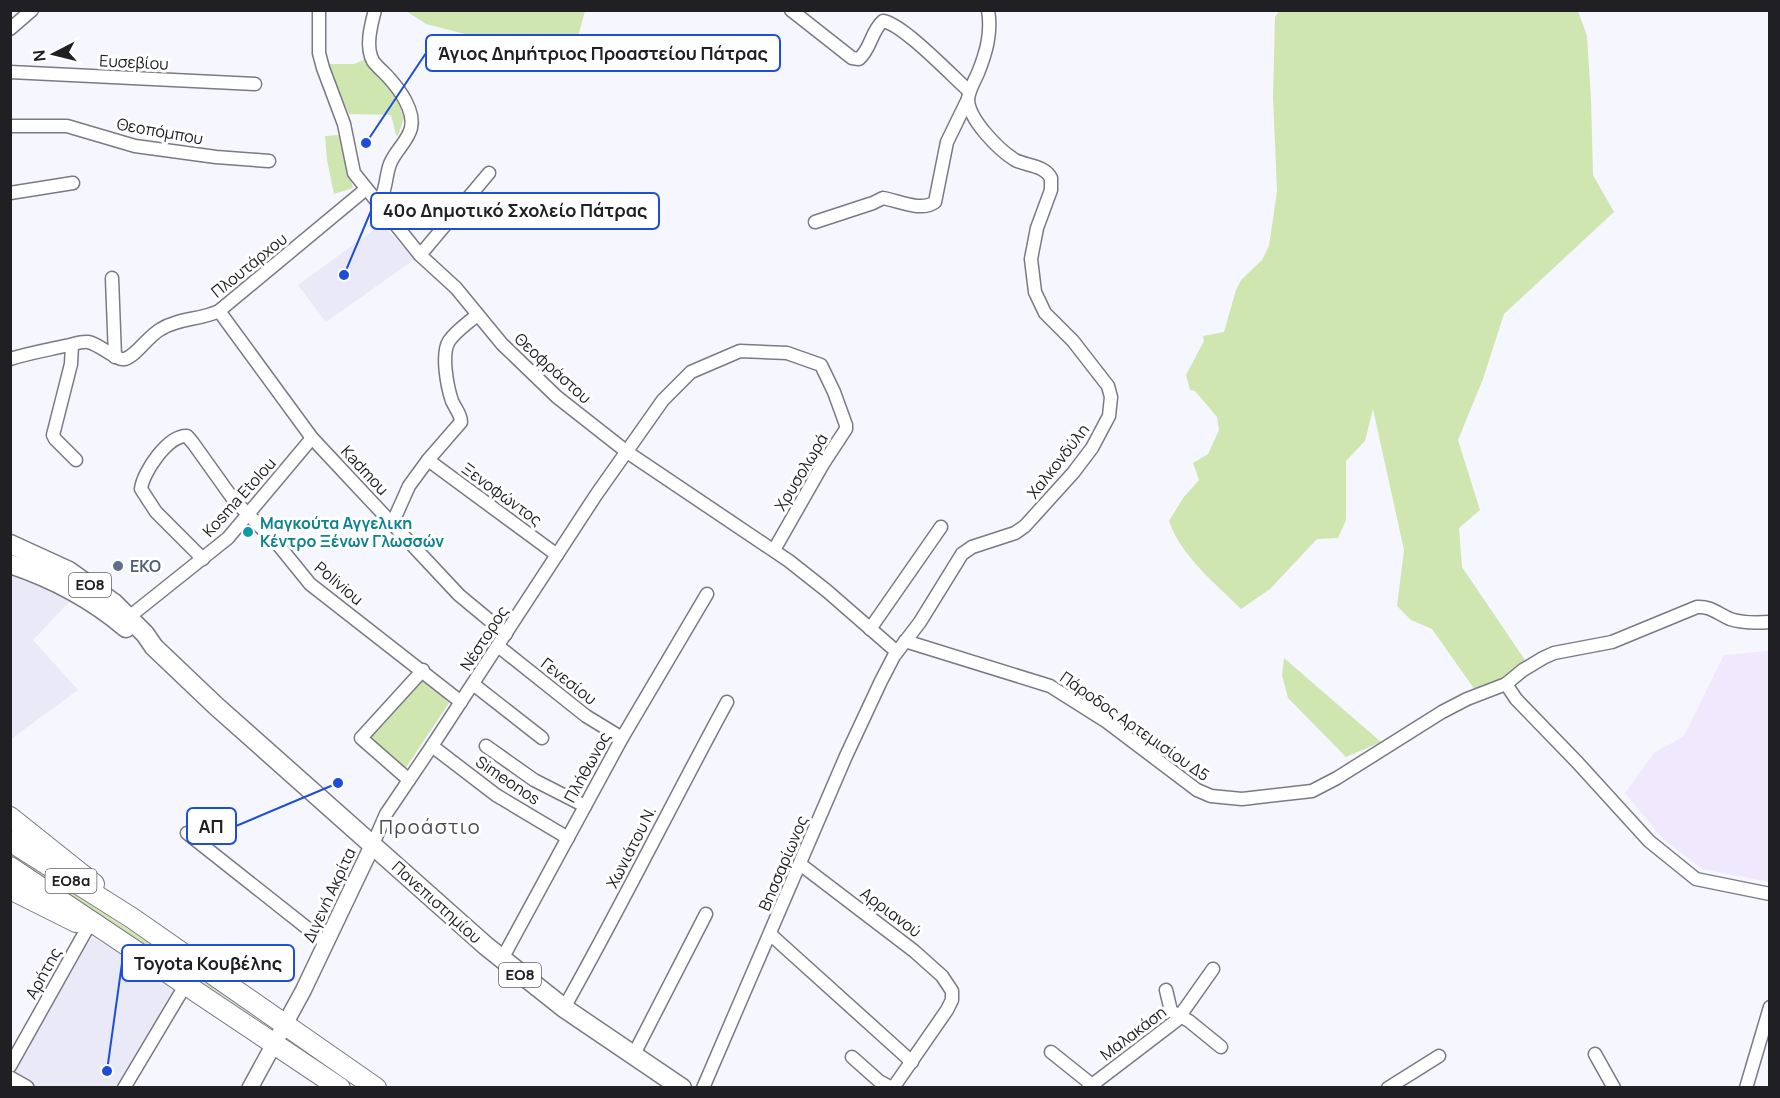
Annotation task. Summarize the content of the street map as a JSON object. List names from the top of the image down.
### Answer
{
  "streets": {
    "highway": ["ΕΟ8α"],
    "main road": ["ΕΟ8", "Πανεπιστημίου"],
    "street": [
      "Ευσεβίου",
      "Θεοπόμπου",
      "Πλουτάρχου",
      "Θεοφράστου",
      "Χαλκονδύλη",
      "Kadmou",
      "Χρυσολωρά",
      "Ξενοφώντος",
      "Kosma Etolou",
      "Poliviou",
      "Νέστορος",
      "Γενεσίου",
      "Πάροδος Αρτεμισίου Δ5",
      "Πλήθωνος",
      "Simeonos",
      "Χωνιάτου Ν.",
      "Βησσαρίωνος",
      "Διγενή Ακρίτα",
      "Αρριανού",
      "Αρήτης",
      "Μαλακάση"
    ]
  },
  "crossings": [
    ["Πλουτάρχου", "Θεοφράστου"],
    ["Πλουτάρχου", "Kadmou"],
    ["Θεοφράστου", "Χαλκονδύλη"],
    ["Θεοφράστου", "Χρυσολωρά"],
    ["Θεοφράστου", "Νέστορος"],
    ["Θεοφράστου", "Βησσαρίωνος"],
    ["Χαλκονδύλη", "Πάροδος Αρτεμισίου Δ5"],
    ["Χαλκονδύλη", "Βησσαρίωνος"],
    ["Kadmou", "Kosma Etolou"],
    ["Kadmou", "Νέστορος"],
    ["Χρυσολωρά", "Νέστορος"],
    ["Ξενοφώντος", "Νέστορος"],
    ["Kosma Etolou", "Poliviou"],
    ["Kosma Etolou", "Πανεπιστημίου"],
    ["Poliviou", "Νέστορος"],
    ["Νέστορος", "Γενεσίου"],
    ["Νέστορος", "Simeonos"],
    ["Νέστορος", "Διγενή Ακρίτα"],
    ["Νέστορος", "Πανεπιστημίου"],
    ["Γενεσίου", "Πλήθωνος"],
    ["Πλήθωνος", "Simeonos"],
    ["Πλήθωνος", "Πανεπιστημίου"],
    ["Χωνιάτου Ν.", "Πανεπιστημίου"],
    ["Βησσαρίωνος", "Αρριανού"],
    ["ΕΟ8α", "Διγενή Ακρίτα"],
    ["Διγενή Ακρίτα", "Πανεπιστημίου"]
  ],
  "districts": ["Προάστιο"],
  "places": [
    "Άγιος Δημήτριος Προαστείου Πάτρας",
    "40ο Δημοτικό Σχολείο Πάτρας",
    "Μαγκούτα Αγγελικη Κέντρο Ξένων Γλωσσών",
    "EKO",
    "ΑΠ",
    "Toyota Κουβέλης"
  ],
  "north": "left"
}
